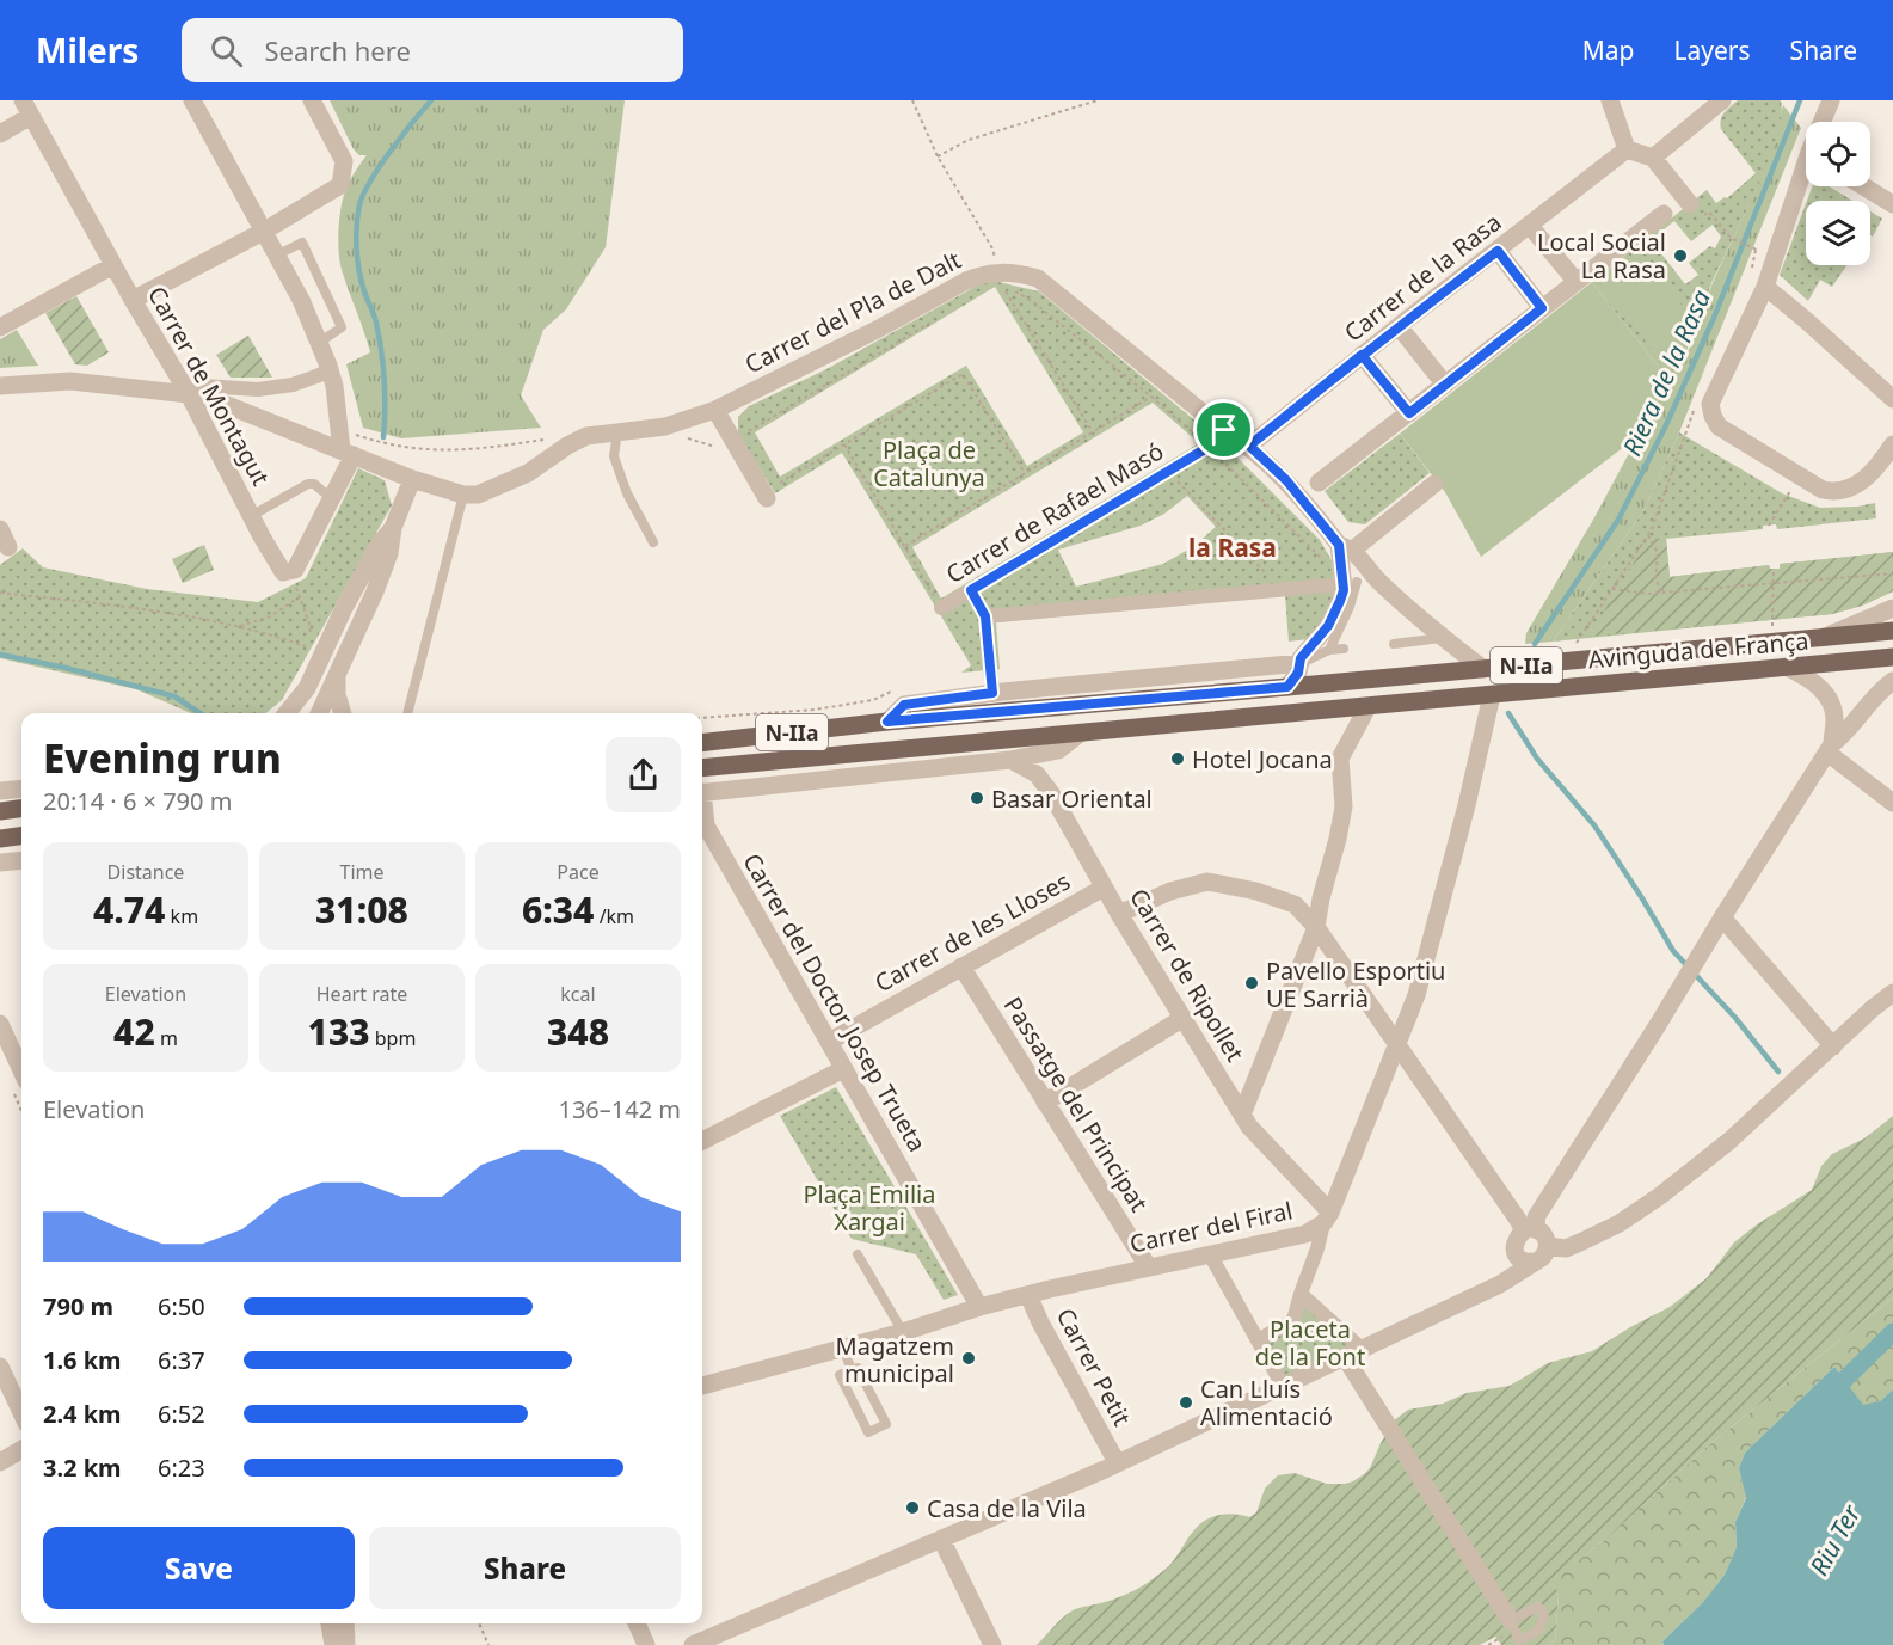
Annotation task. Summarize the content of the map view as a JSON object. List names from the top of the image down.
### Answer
{
  "streets": {
    "main road": ["Avinguda de França", "N-IIa"],
    "street": [
      "Carrer de la Rasa",
      "Carrer del Pla de Dalt",
      "Carrer de Montagut",
      "Carrer de Rafael Masó",
      "Carrer de les Lloses",
      "Carrer de Ripollet",
      "Carrer del Doctor Josep Trueta",
      "Passatge del Principat",
      "Carrer del Firal",
      "Carrer Petit"
    ]
  },
  "crossings": [
    ["Carrer de la Rasa", "Carrer del Pla de Dalt"],
    ["Carrer del Pla de Dalt", "Carrer de Montagut"],
    ["Carrer del Pla de Dalt", "Carrer de Rafael Masó"],
    ["Avinguda de França", "Carrer de Ripollet"],
    ["Carrer de les Lloses", "Carrer de Ripollet"],
    ["Carrer de les Lloses", "Carrer del Doctor Josep Trueta"],
    ["Carrer de les Lloses", "Passatge del Principat"],
    ["Carrer de Ripollet", "Carrer del Firal"],
    ["Carrer del Doctor Josep Trueta", "Carrer del Firal"],
    ["Passatge del Principat", "Carrer del Firal"],
    ["Carrer del Firal", "Carrer Petit"]
  ],
  "districts": ["la Rasa"],
  "water": ["Riera de la Rasa", "Riu Ter"],
  "parks": ["Plaça de Catalunya", "Plaça Emilia Xargai", "Placeta de la Font"],
  "places": [
    "Local Social La Rasa",
    "Hotel Jocana",
    "Basar Oriental",
    "Pavello Esportiu UE Sarrià",
    "Magatzem municipal",
    "Can Lluís Alimentació",
    "Casa de la Vila"
  ],
  "page": {
    "header": "Milers",
    "search": "Search here",
    "nav": ["Map", "Layers", "Share"],
    "heading": ["Evening run", "20:14 · 6 × 790 m"],
    "stats": [
      ["Distance", "4.74 km"],
      ["Time", "31:08"],
      ["Pace", "6:34 /km"],
      ["Elevation", "42 m"],
      ["Heart rate", "133 bpm"],
      ["kcal", "348"]
    ],
    "chart": ["Elevation", "136–142 m"],
    "list": [
      {
        "name": "790 m",
        "note": "6:50"
      },
      {
        "name": "1.6 km",
        "note": "6:37"
      },
      {
        "name": "2.4 km",
        "note": "6:52"
      },
      {
        "name": "3.2 km",
        "note": "6:23"
      }
    ],
    "buttons": ["Save", "Share"]
  }
}
